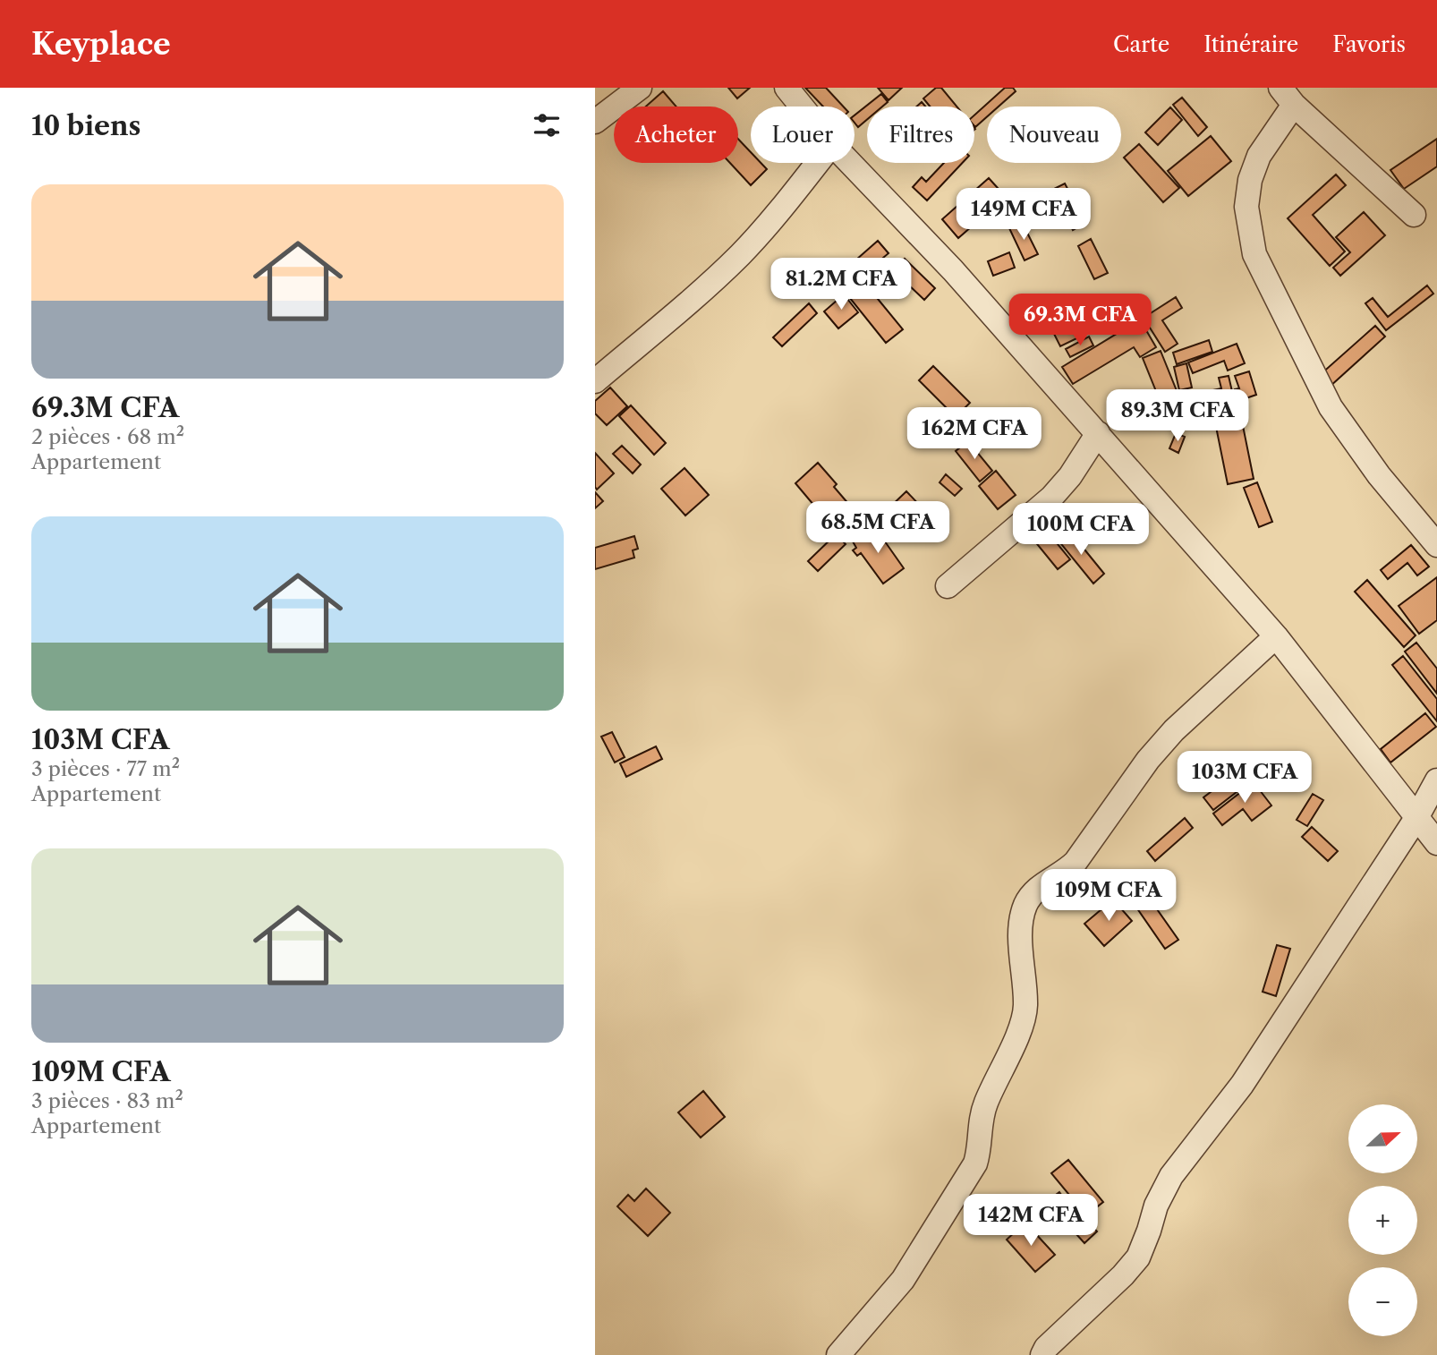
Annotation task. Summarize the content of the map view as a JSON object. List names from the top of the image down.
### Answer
{
  "north": "right",
  "page": {
    "header": "Keyplace",
    "nav": ["Carte", "Itinéraire", "Favoris"],
    "heading": "10 biens",
    "chip": [
      "Acheter",
      "Louer",
      "Filtres",
      "Nouveau"
    ],
    "list": [
      {
        "name": "69.3M CFA",
        "note": "2 pièces · 68 m² · Appartement"
      },
      {
        "name": "103M CFA",
        "note": "3 pièces · 77 m² · Appartement"
      },
      {
        "name": "109M CFA",
        "note": "3 pièces · 83 m² · Appartement"
      }
    ],
    "price": [
      "149M CFA",
      "81.2M CFA",
      "69.3M CFA",
      "89.3M CFA",
      "162M CFA",
      "68.5M CFA",
      "100M CFA",
      "103M CFA",
      "109M CFA",
      "142M CFA"
    ],
    "map_buttons": ["+", "−"]
  }
}
